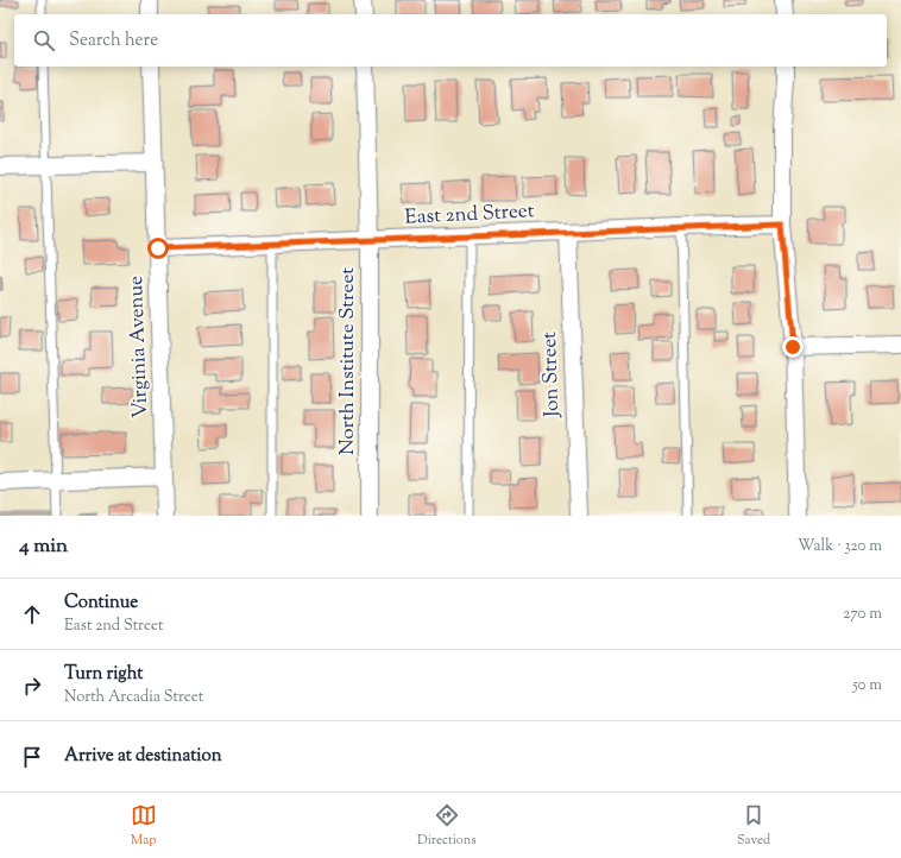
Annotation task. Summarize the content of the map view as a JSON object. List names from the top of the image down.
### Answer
{
  "streets": {
    "street": [
      "East 2nd Street",
      "Virginia Avenue",
      "North Institute Street",
      "Jon Street"
    ]
  },
  "crossings": [
    ["East 2nd Street", "Virginia Avenue"],
    ["East 2nd Street", "North Institute Street"],
    ["East 2nd Street", "Jon Street"]
  ],
  "page": {
    "search": "Search here",
    "heading": ["4 min", "Walk · 320 m"],
    "list": [
      ["Continue", "East 2nd Street", "270 m"],
      ["Turn right", "North Arcadia Street", "50 m"],
      "Arrive at destination"
    ],
    "nav": ["Map", "Directions", "Saved"]
  }
}
